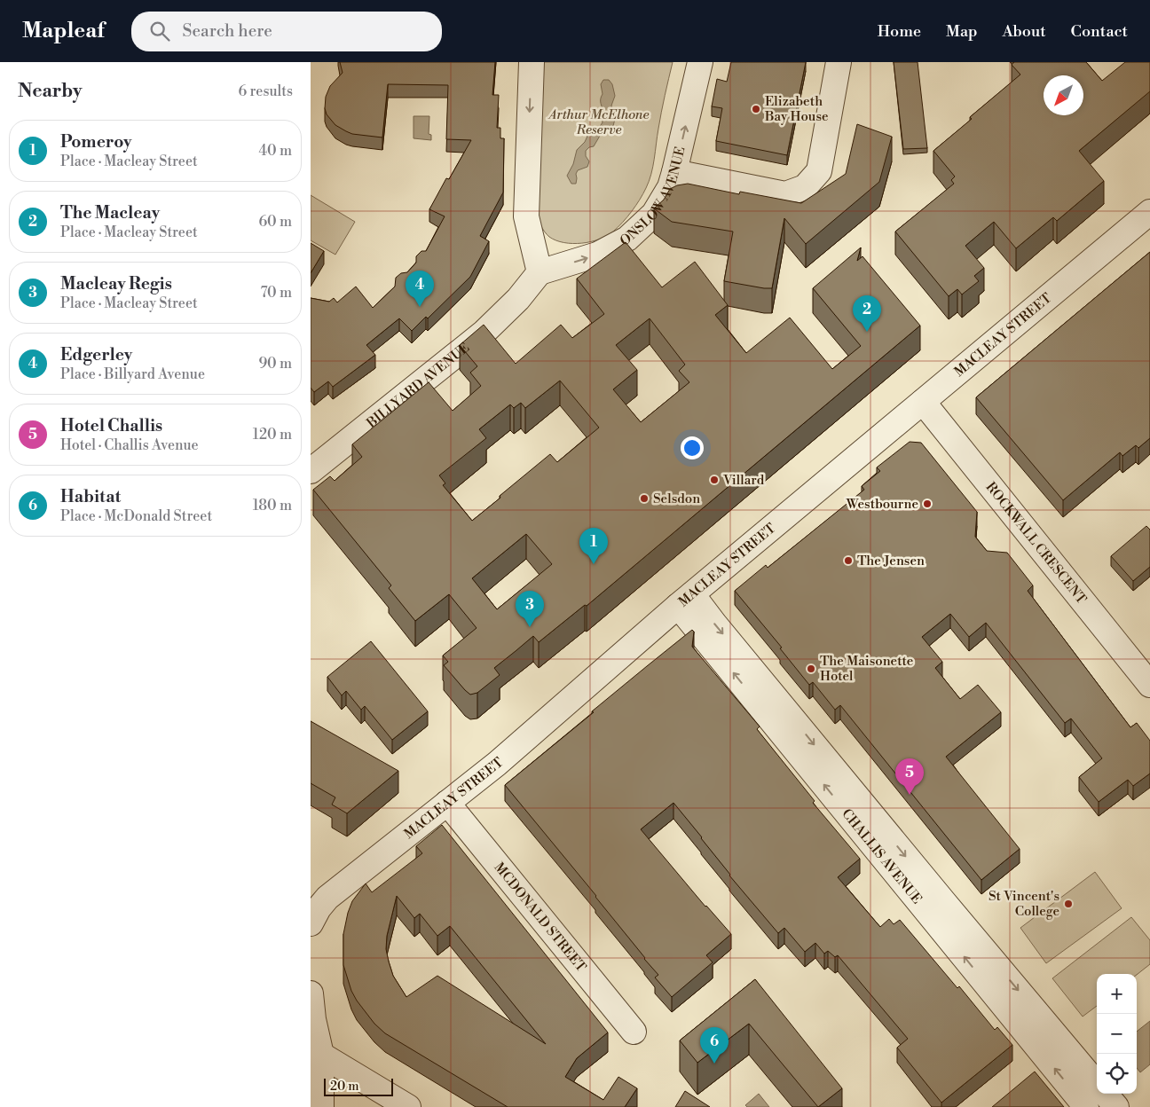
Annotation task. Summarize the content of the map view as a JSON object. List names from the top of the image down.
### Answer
{
  "streets": {
    "street": [
      "ONSLOW AVENUE",
      "MACLEAY STREET",
      "BILLYARD AVENUE",
      "ROCKWALL CRESCENT",
      "CHALLIS AVENUE",
      "MCDONALD STREET"
    ]
  },
  "crossings": [
    ["ONSLOW AVENUE", "BILLYARD AVENUE"],
    ["MACLEAY STREET", "ROCKWALL CRESCENT"],
    ["MACLEAY STREET", "CHALLIS AVENUE"],
    ["MACLEAY STREET", "MCDONALD STREET"]
  ],
  "one_way": ["ONSLOW AVENUE"],
  "parks": ["Arthur McElhone Reserve"],
  "places": [
    "Elizabeth Bay House",
    "Villard",
    "Selsdon",
    "Westbourne",
    "The Jensen",
    "The Maisonette Hotel",
    "St Vincent's College"
  ],
  "scale_bar": "20 m",
  "north": "bottom left",
  "page": {
    "header": "Mapleaf",
    "search": "Search here",
    "nav": [
      "Home",
      "Map",
      "About",
      "Contact"
    ],
    "heading": ["Nearby", "6 results"],
    "list": [
      {
        "mark": "1",
        "name": "Pomeroy",
        "note": "Place · Macleay Street",
        "value": "40 m"
      },
      {
        "mark": "2",
        "name": "The Macleay",
        "note": "Place · Macleay Street",
        "value": "60 m"
      },
      {
        "mark": "3",
        "name": "Macleay Regis",
        "note": "Place · Macleay Street",
        "value": "70 m"
      },
      {
        "mark": "4",
        "name": "Edgerley",
        "note": "Place · Billyard Avenue",
        "value": "90 m"
      },
      {
        "mark": "5",
        "name": "Hotel Challis",
        "note": "Hotel · Challis Avenue",
        "value": "120 m"
      },
      {
        "mark": "6",
        "name": "Habitat",
        "note": "Place · McDonald Street",
        "value": "180 m"
      }
    ],
    "pins": [
      "4",
      "2",
      "1",
      "3",
      "5",
      "6"
    ],
    "map_buttons": ["+", "−"],
    "scale": "20 m"
  }
}
